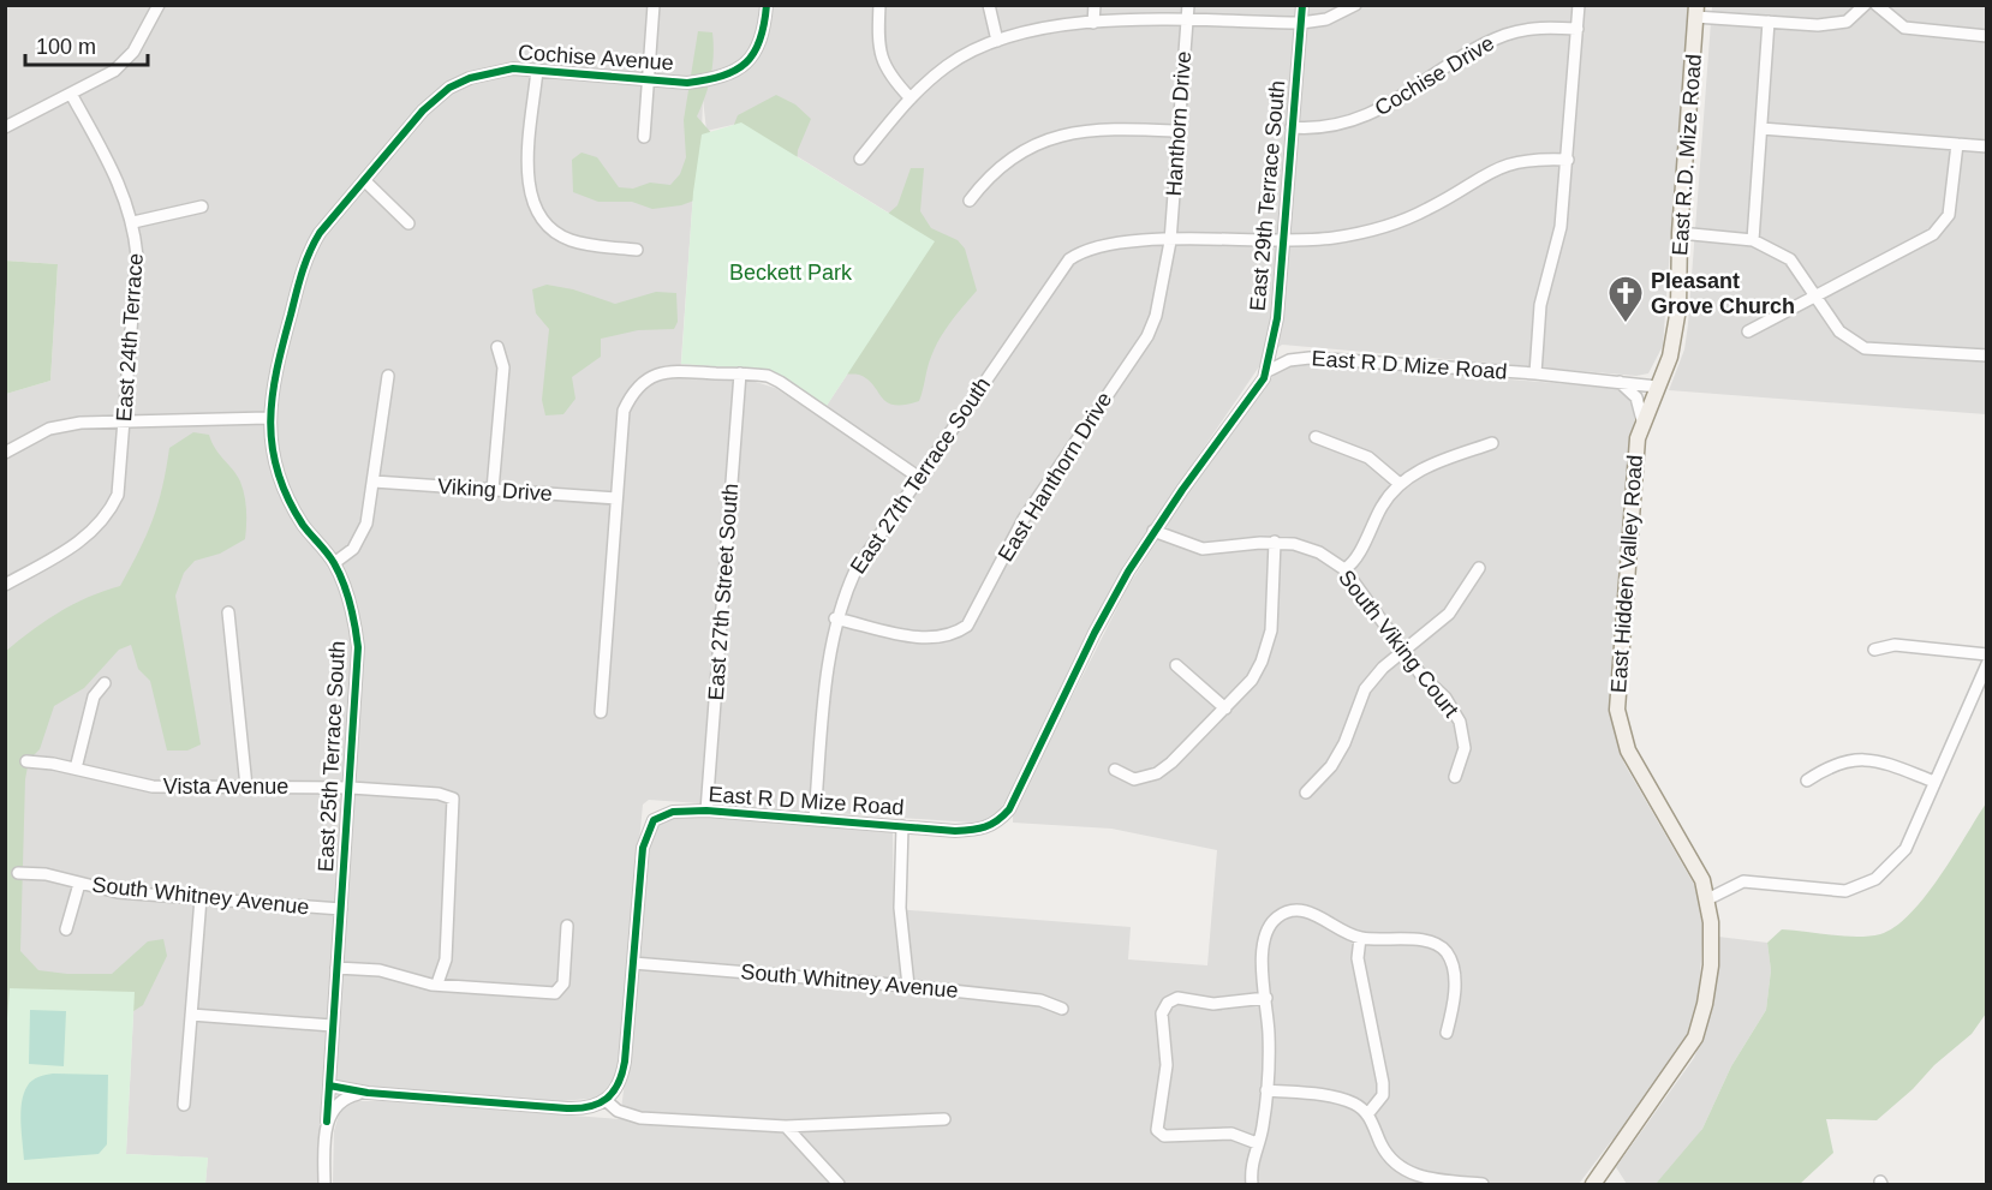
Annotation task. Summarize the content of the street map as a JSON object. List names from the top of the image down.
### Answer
{
  "streets": {
    "main road": ["East R.D. Mize Road", "East Hidden Valley Road"],
    "street": [
      "Cochise Avenue",
      "Cochise Drive",
      "Hanthorn Drive",
      "East 29th Terrace South",
      "East 24th Terrace",
      "East R D Mize Road",
      "East 27th Terrace South",
      "East Hanthorn Drive",
      "Viking Drive",
      "East 27th Street South",
      "South Viking Court",
      "East 25th Terrace South",
      "Vista Avenue",
      "South Whitney Avenue"
    ]
  },
  "crossings": [
    ["Cochise Avenue", "East 25th Terrace South"],
    ["Cochise Drive", "East 29th Terrace South"],
    ["Hanthorn Drive", "East 27th Terrace South"],
    ["Hanthorn Drive", "East Hanthorn Drive"],
    ["East R.D. Mize Road", "East R D Mize Road"],
    ["East R.D. Mize Road", "East Hidden Valley Road"],
    ["East 29th Terrace South", "East R D Mize Road"],
    ["East 29th Terrace South", "East 27th Terrace South"],
    ["East R D Mize Road", "East 27th Terrace South"],
    ["East R D Mize Road", "East Hidden Valley Road"],
    ["East R D Mize Road", "East 27th Street South"],
    ["East R D Mize Road", "South Viking Court"],
    ["East R D Mize Road", "South Whitney Avenue"],
    ["East 27th Terrace South", "East Hanthorn Drive"],
    ["East 25th Terrace South", "Vista Avenue"],
    ["East 25th Terrace South", "South Whitney Avenue"]
  ],
  "parks": ["Beckett Park"],
  "places": {
    "church": ["Pleasant Grove Church"]
  },
  "scale_bar": "100 m"
}
